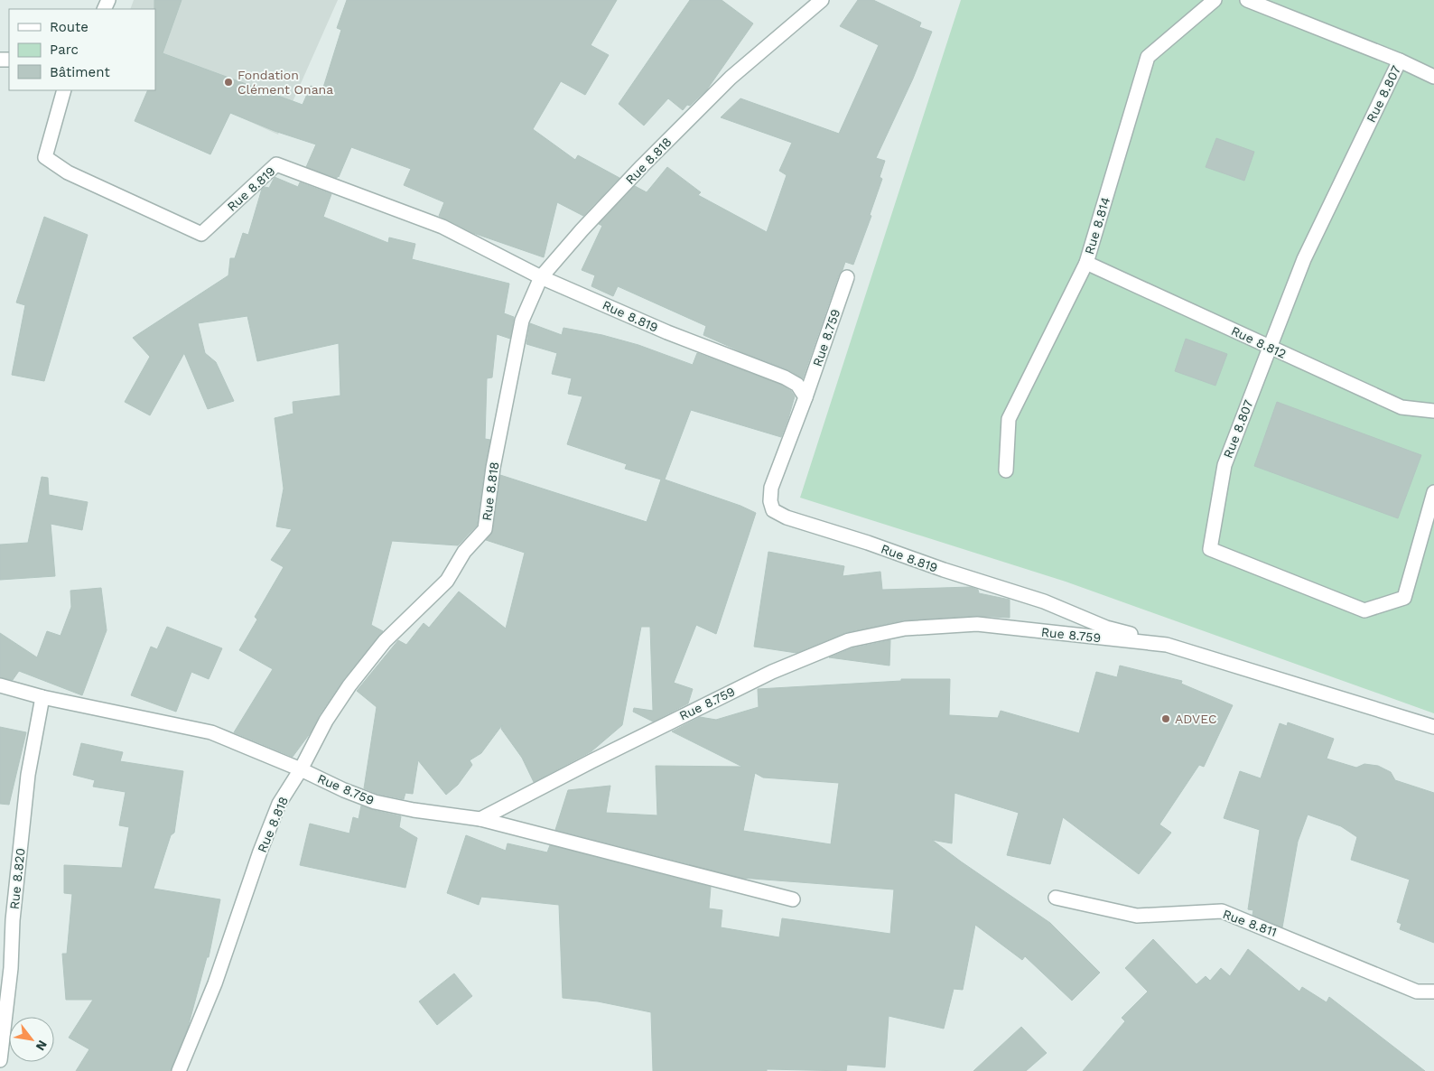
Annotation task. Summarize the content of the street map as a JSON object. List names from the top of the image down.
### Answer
{
  "streets": {
    "street": [
      "Rue 8.807",
      "Rue 8.818",
      "Rue 8.819",
      "Rue 8.814",
      "Rue 8.759",
      "Rue 8.812",
      "Rue 8.820",
      "Rue 8.811"
    ]
  },
  "crossings": [
    ["Rue 8.807", "Rue 8.812"],
    ["Rue 8.818", "Rue 8.819"],
    ["Rue 8.818", "Rue 8.759"],
    ["Rue 8.819", "Rue 8.759"],
    ["Rue 8.814", "Rue 8.812"],
    ["Rue 8.759", "Rue 8.820"]
  ],
  "places": ["Fondation Clément Onana", "ADVEC"],
  "legend": ["Route", "Parc", "Bâtiment"],
  "north": "bottom right"
}
